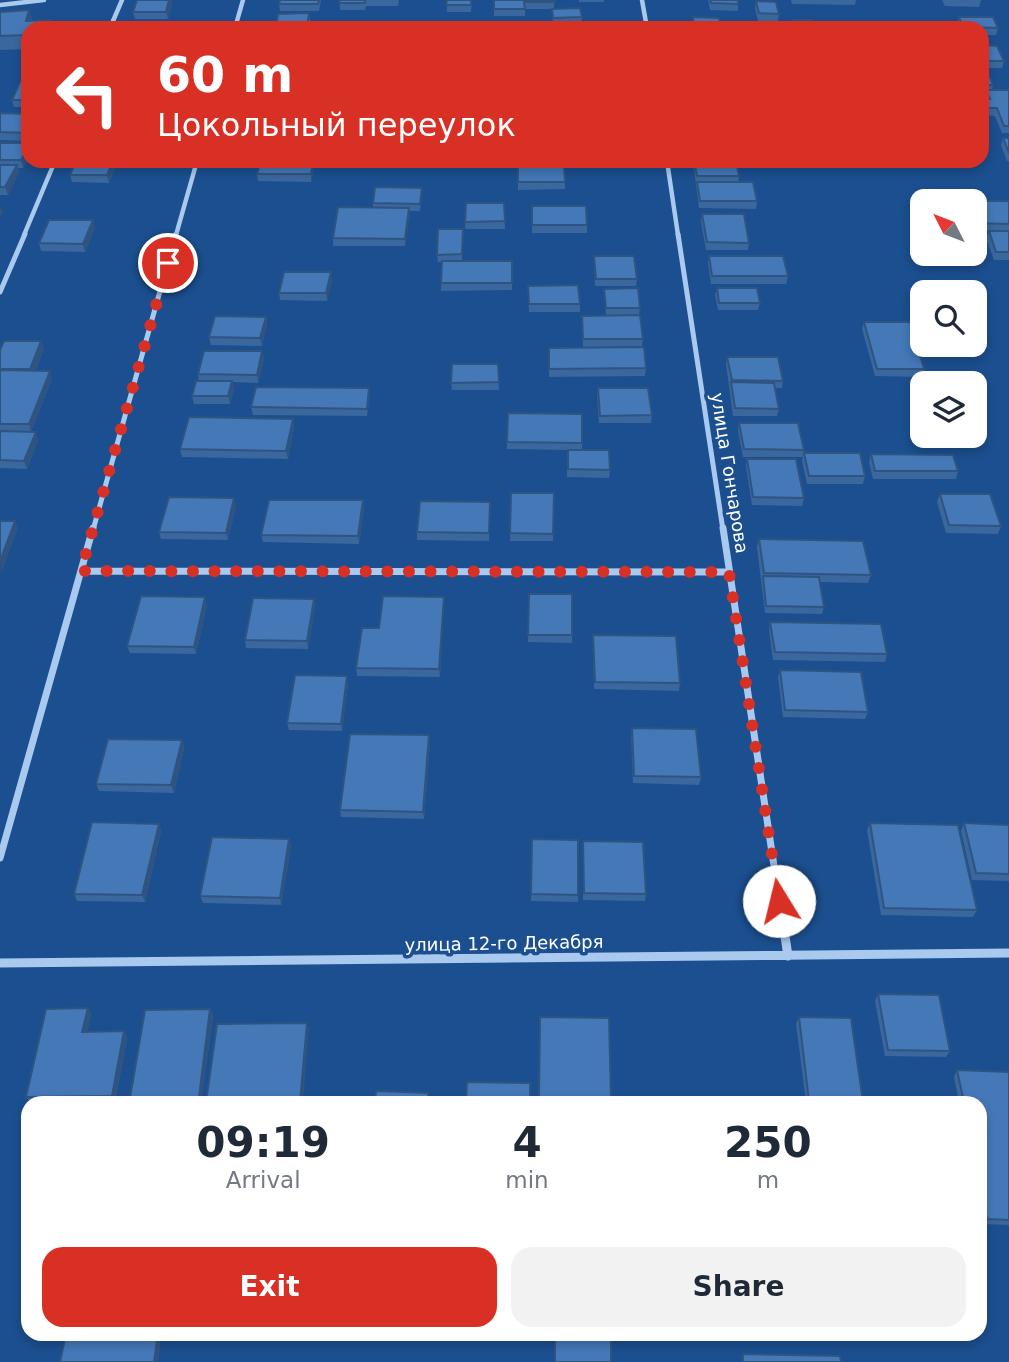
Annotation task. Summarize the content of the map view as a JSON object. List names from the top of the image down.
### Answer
{
  "streets": {
    "street": ["улица Гончарова", "улица 12-го Декабря"]
  },
  "crossings": [
    ["улица Гончарова", "улица 12-го Декабря"]
  ],
  "north": "top left",
  "page": {
    "turn": ["60 m", "Цокольный переулок"],
    "eta": [
      "09:19",
      "Arrival",
      "4",
      "min",
      "250",
      "m"
    ],
    "buttons": ["Exit", "Share"]
  }
}
